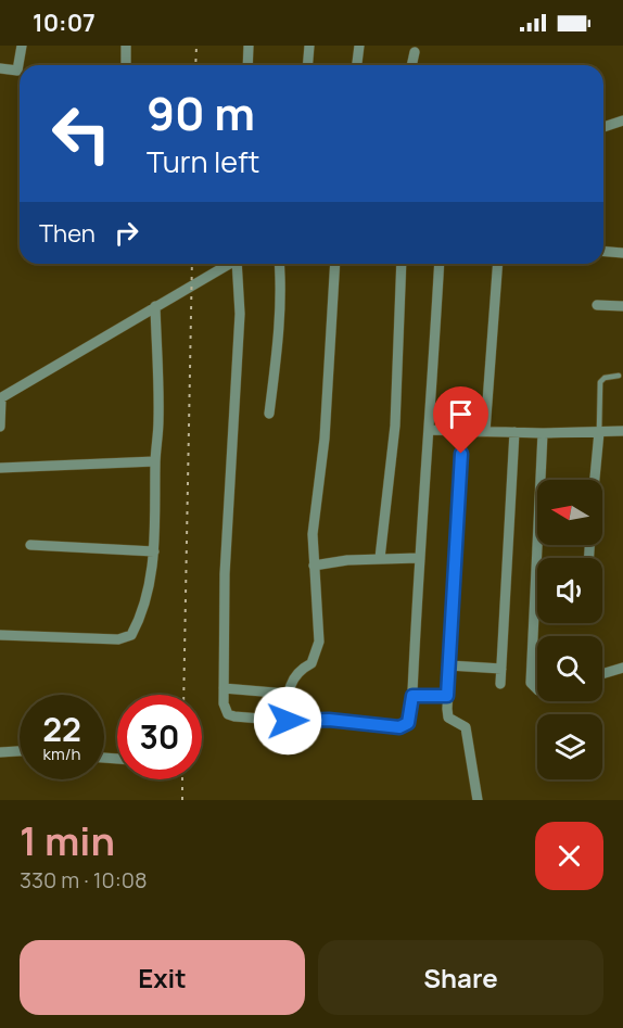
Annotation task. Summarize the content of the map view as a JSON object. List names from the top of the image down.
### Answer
{
  "north": "left",
  "page": {
    "status": "10:07",
    "turn": ["90 m", "Turn left"],
    "then": "Then",
    "speed": "22 km/h",
    "limit": "30",
    "heading": ["1 min", "330 m · 10:08"],
    "buttons": ["Exit", "Share"]
  }
}
